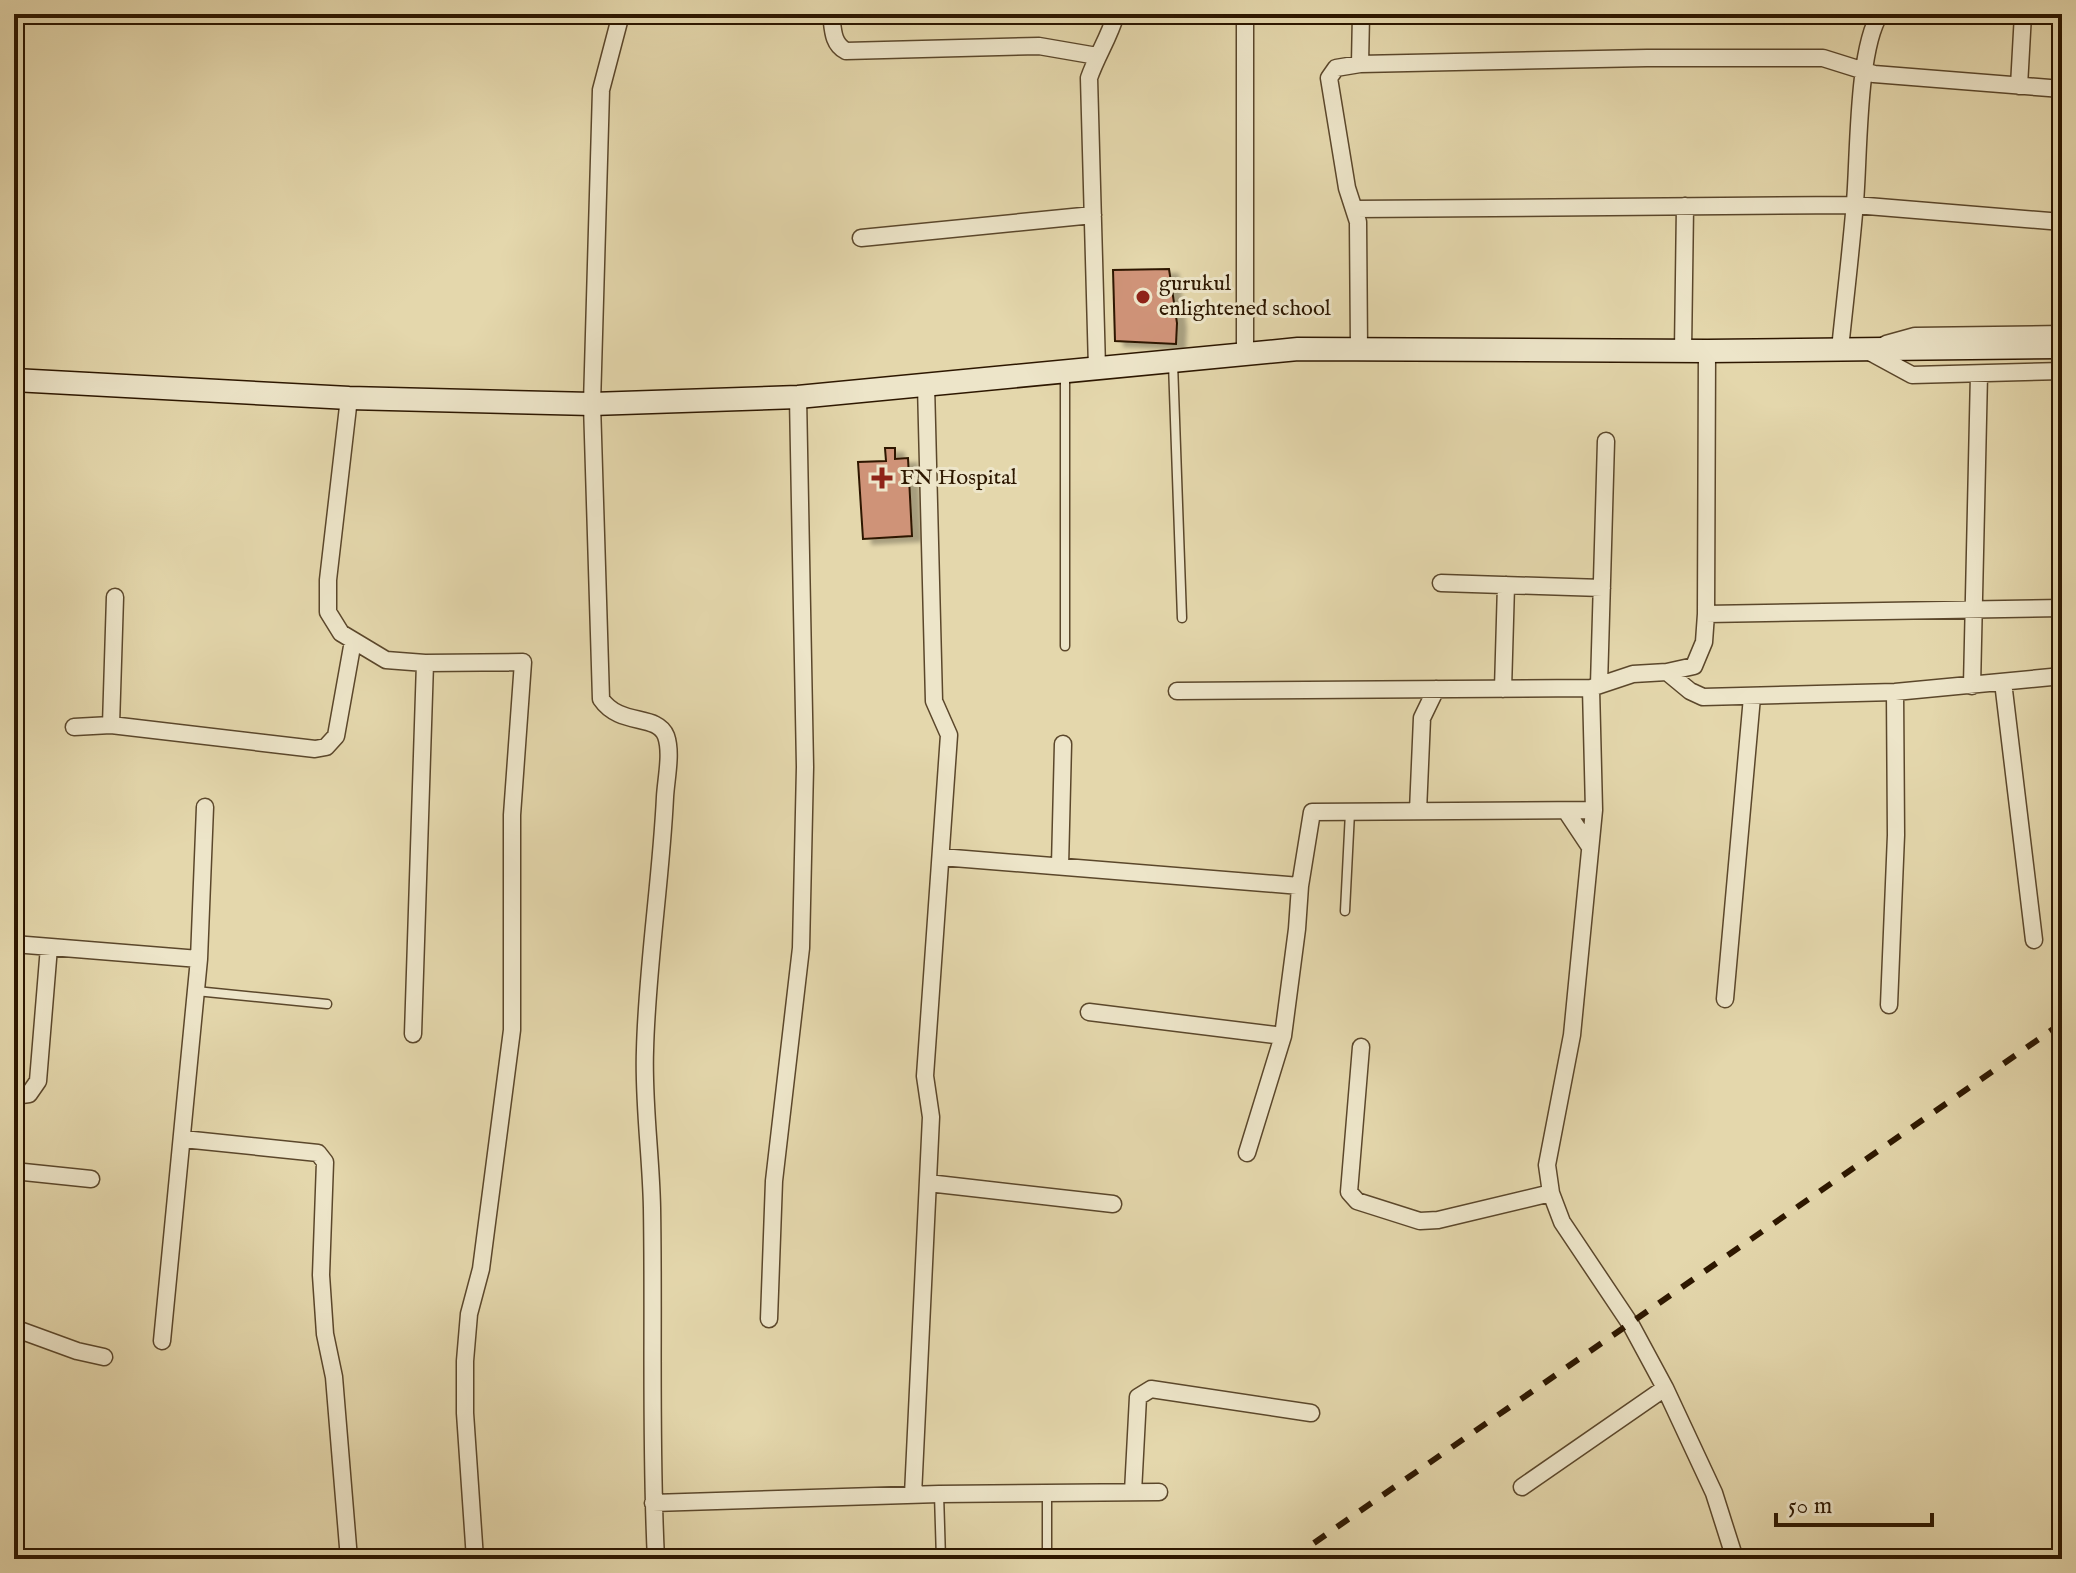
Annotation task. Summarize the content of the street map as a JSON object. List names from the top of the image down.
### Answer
{
  "places": {
    "other": ["gurukul enlightened school"],
    "health": ["FN Hospital"]
  },
  "scale_bar": "50 m"
}
